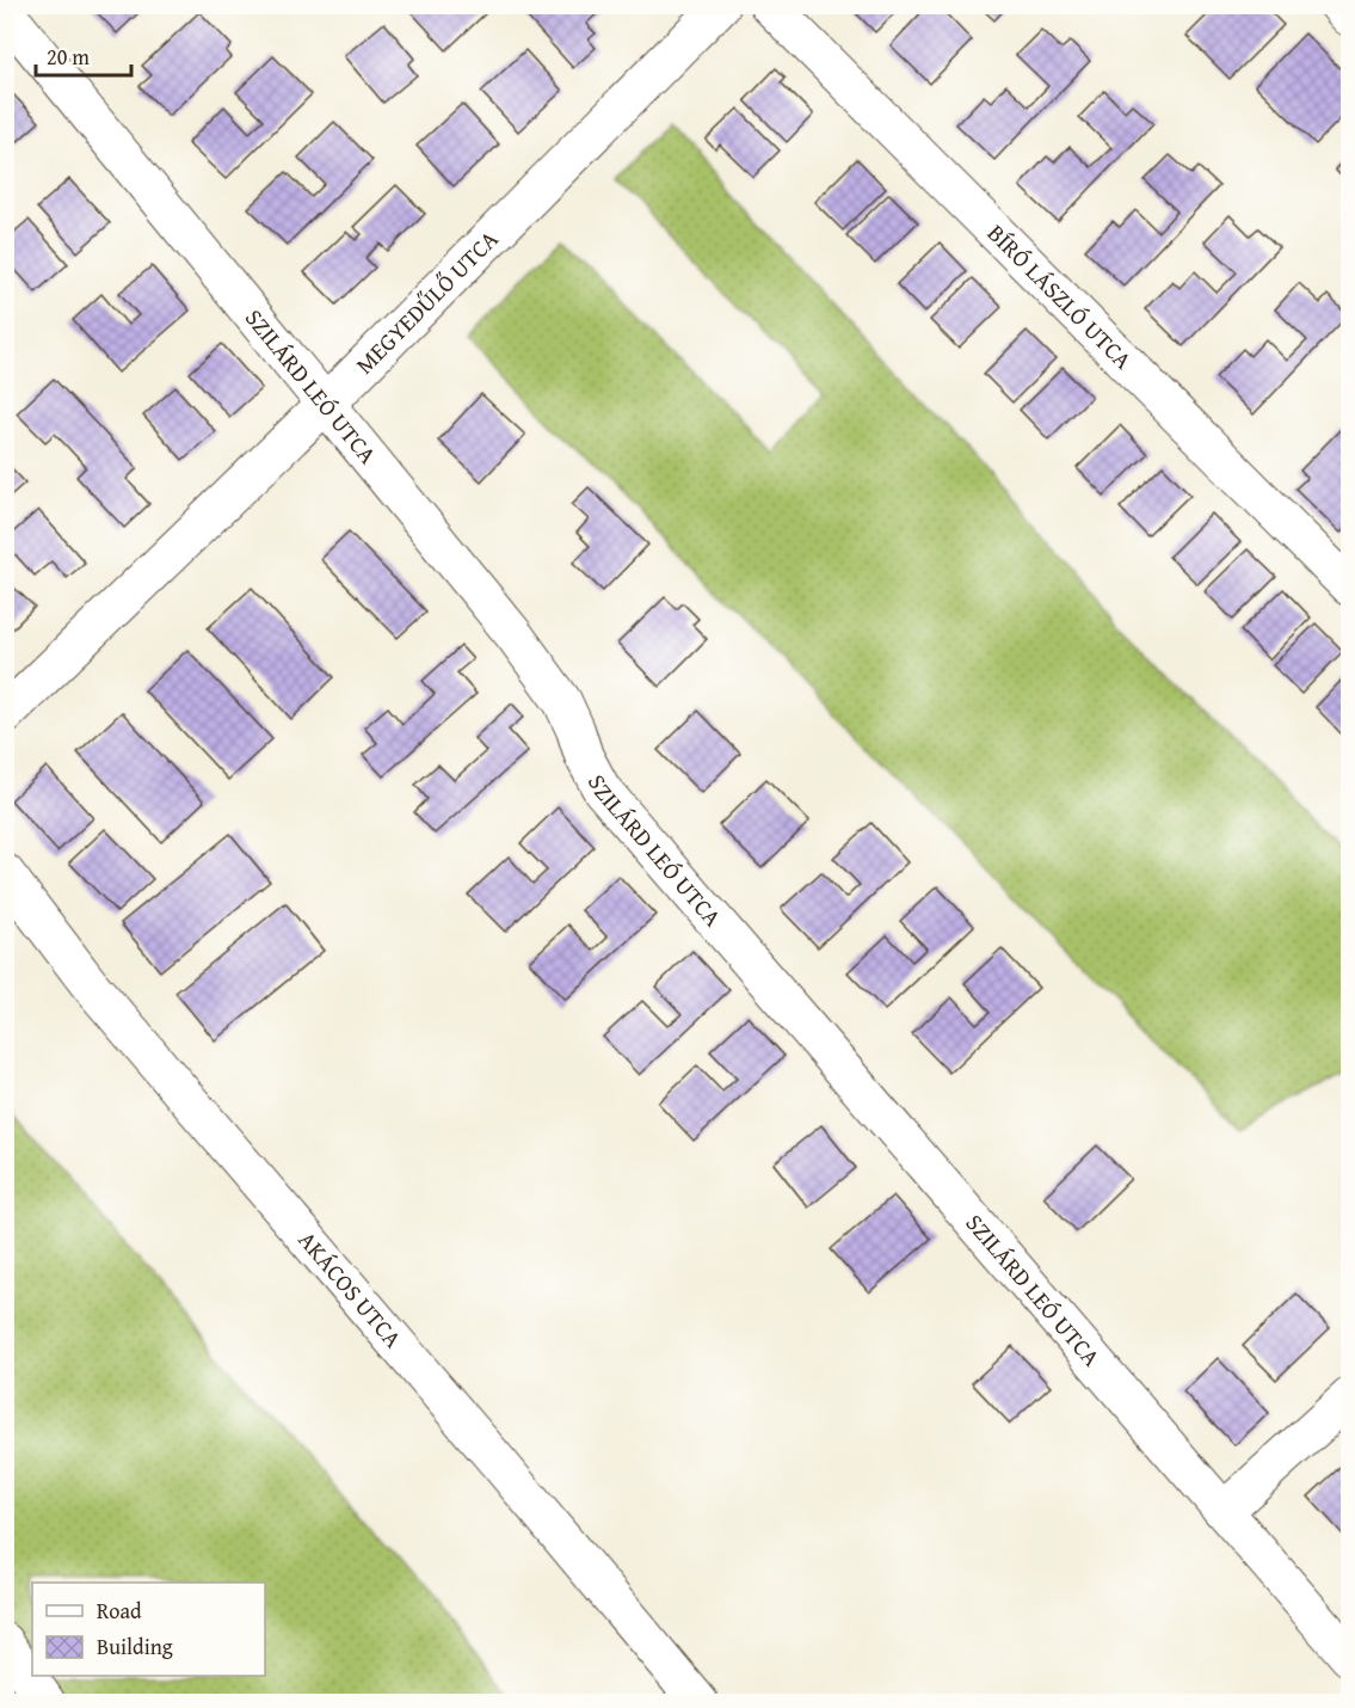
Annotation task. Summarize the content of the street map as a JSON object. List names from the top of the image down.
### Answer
{
  "streets": {
    "street": [
      "BÍRÓ LÁSZLÓ UTCA",
      "MEGYEDŰLŐ UTCA",
      "SZILÁRD LEÓ UTCA",
      "AKÁCOS UTCA"
    ]
  },
  "crossings": [
    ["MEGYEDŰLŐ UTCA", "SZILÁRD LEÓ UTCA"]
  ],
  "legend": ["Road", "Building"],
  "scale_bar": "20 m"
}
